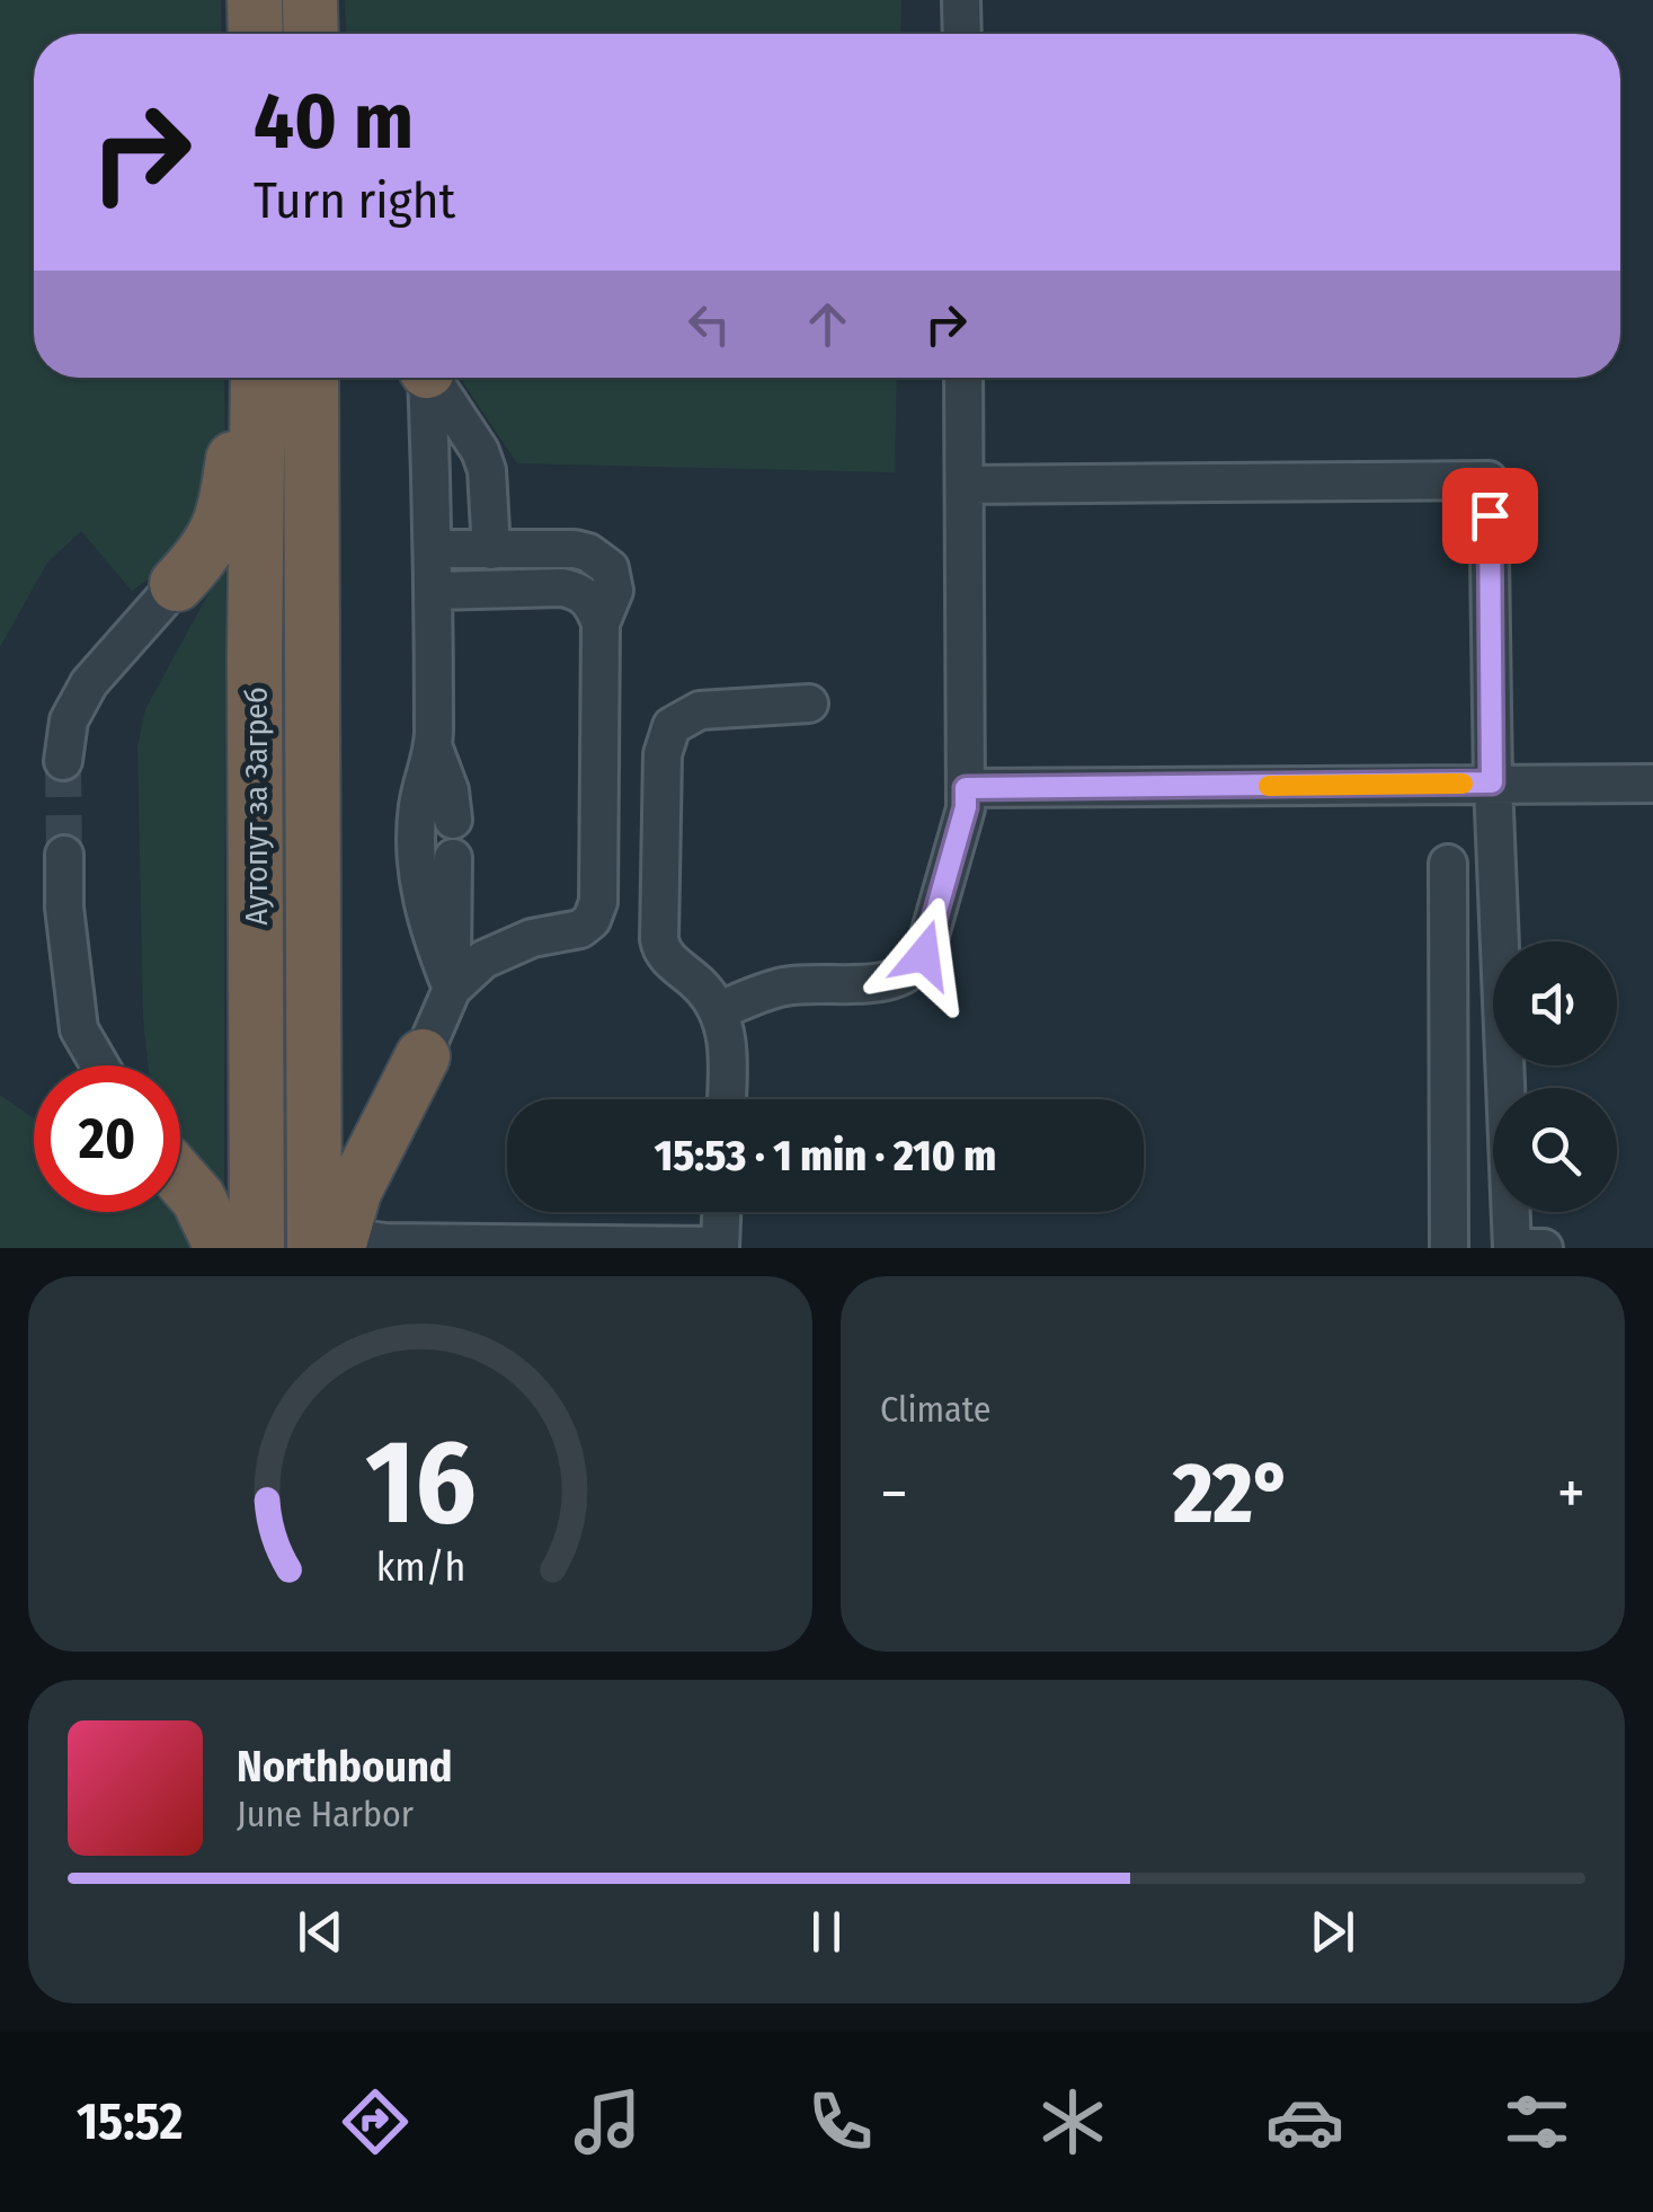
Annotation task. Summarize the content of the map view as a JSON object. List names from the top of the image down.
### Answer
{
  "streets": {
    "highway": ["Аутопут за Загреб"]
  },
  "page": {
    "turn": ["40 m", "Turn right"],
    "limit": "20",
    "trip": "15:53 · 1 min · 210 m",
    "tile": "Climate",
    "heat": ["−", "22°", "+"],
    "song": ["Northbound", "June Harbor"],
    "tabs": "15:52",
    "gauge": ["16", "km/h"]
  }
}
